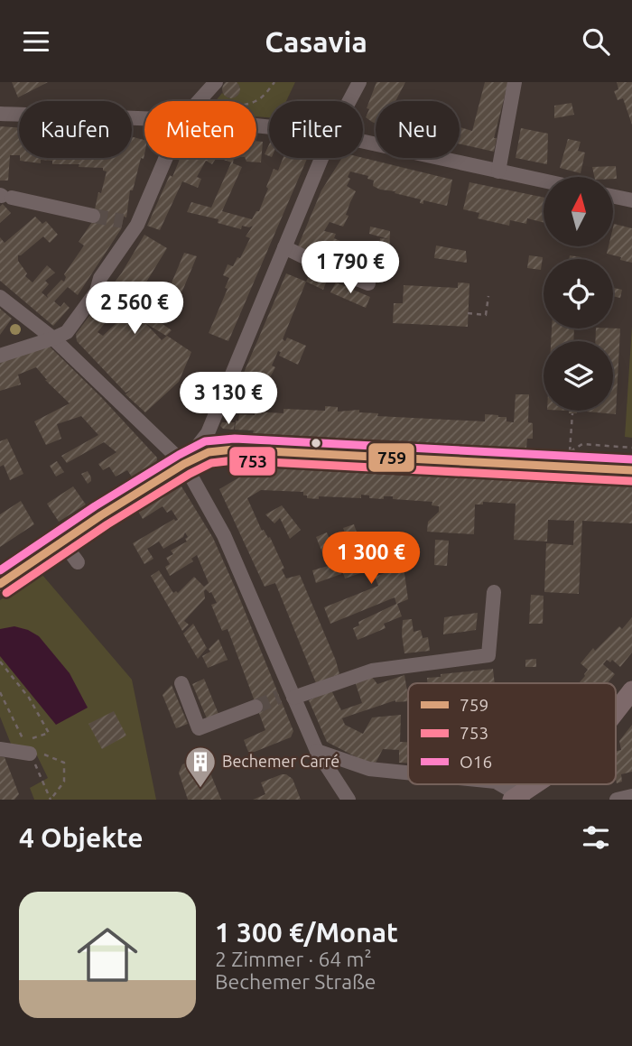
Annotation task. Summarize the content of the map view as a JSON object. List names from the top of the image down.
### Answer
{
  "places": {
    "building": ["Bechemer Carré"]
  },
  "lines": ["transit line O16", "transit line 759", "transit line 753"],
  "legend": ["759", "753", "O16"],
  "north": "top",
  "page": {
    "header": "Casavia",
    "chip": [
      "Kaufen",
      "Mieten",
      "Filter",
      "Neu"
    ],
    "price": [
      "1 790 €",
      "2 560 €",
      "3 130 €",
      "1 300 €"
    ],
    "heading": "4 Objekte",
    "list": [
      {
        "name": "1 300 €/Monat",
        "note": "2 Zimmer · 64 m² · Bechemer Straße"
      }
    ]
  }
}
